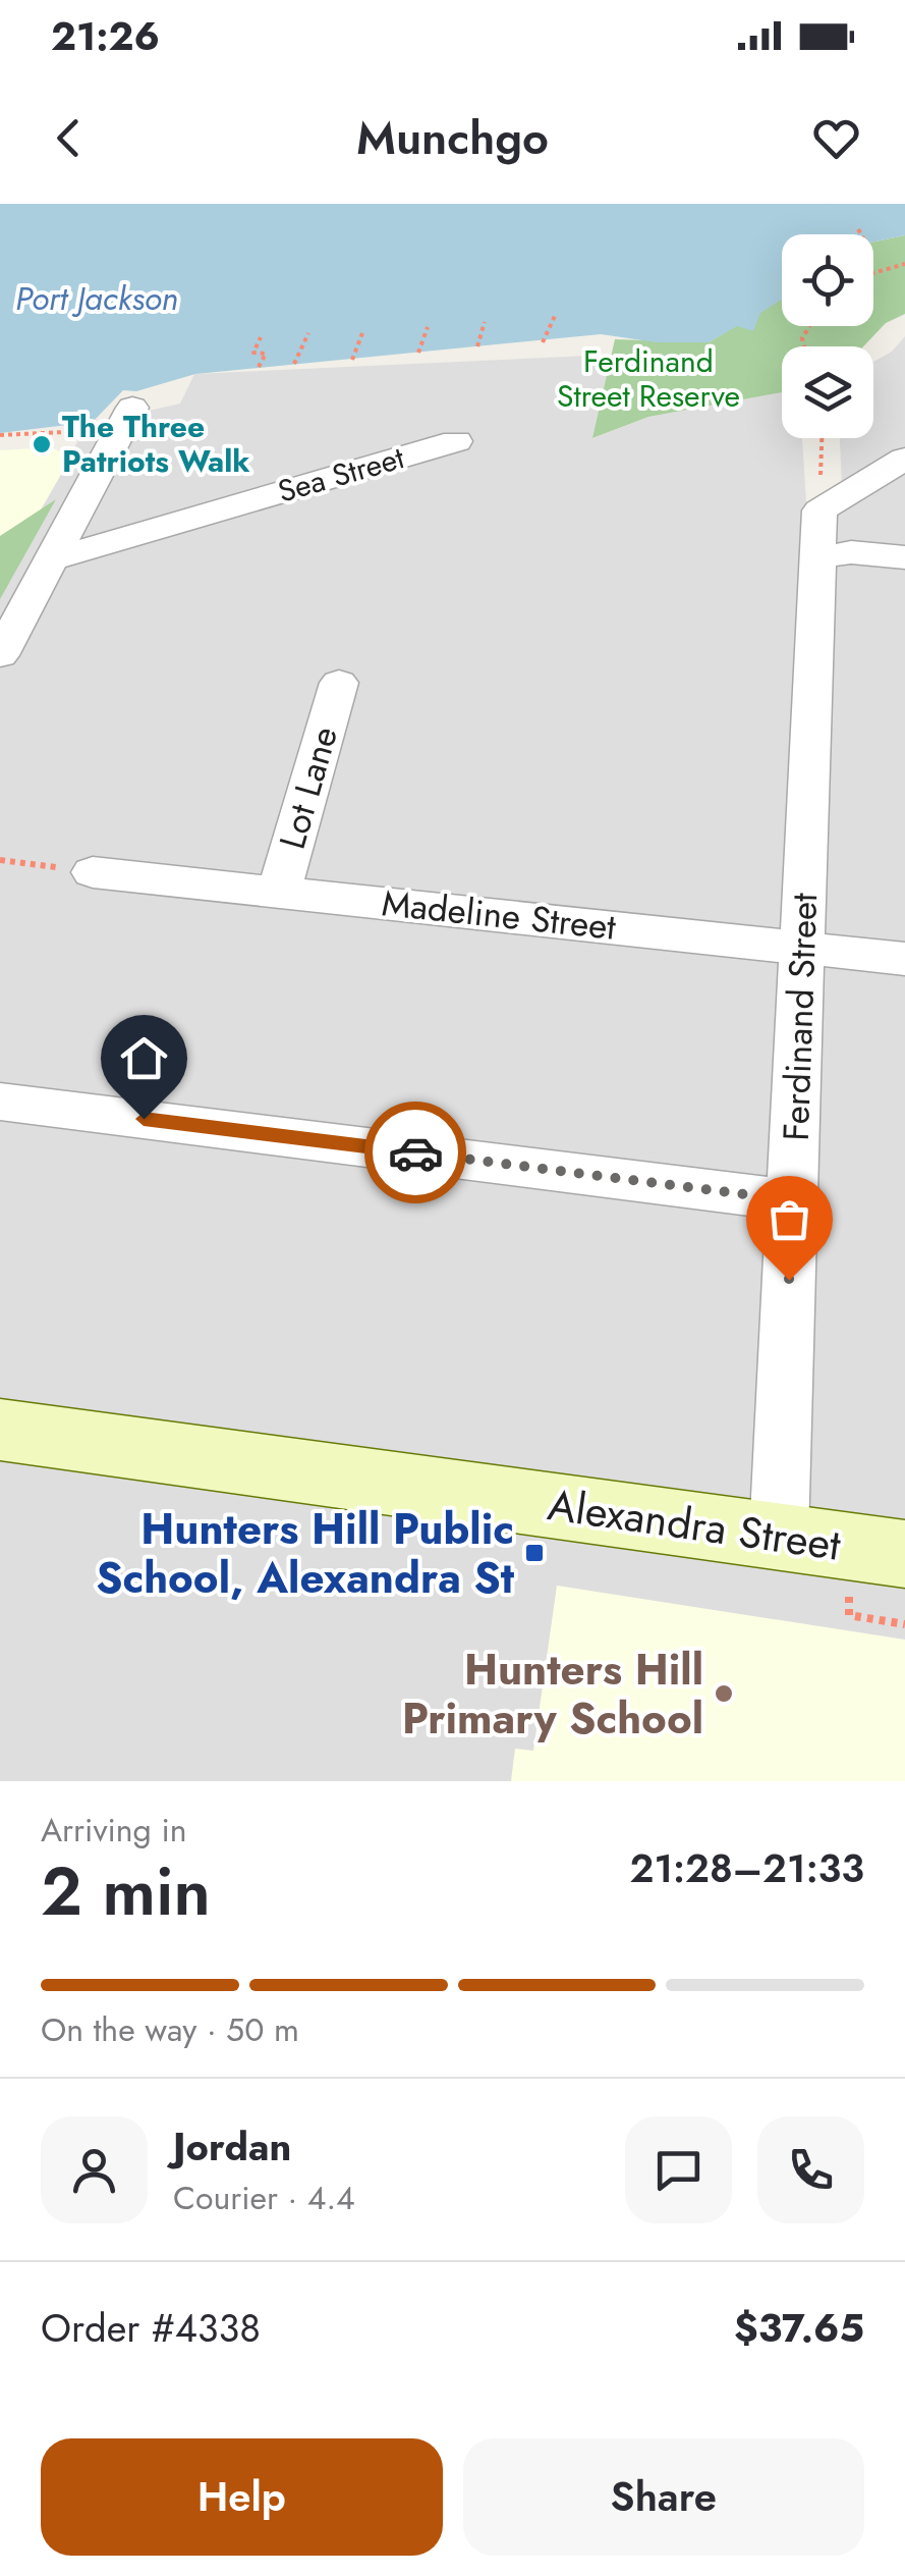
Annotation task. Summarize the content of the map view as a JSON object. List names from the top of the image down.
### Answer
{
  "streets": {
    "street": [
      "Sea Street",
      "Lot Lane",
      "Madeline Street",
      "Ferdinand Street",
      "Alexandra Street"
    ]
  },
  "crossings": [
    ["Lot Lane", "Madeline Street"],
    ["Madeline Street", "Ferdinand Street"],
    ["Ferdinand Street", "Alexandra Street"]
  ],
  "water": ["Port Jackson"],
  "parks": ["Ferdinand Street Reserve"],
  "places": {
    "other": ["The Three Patriots Walk", "Hunters Hill Primary School"],
    "transit": ["Hunters Hill Public School, Alexandra St"]
  },
  "page": {
    "status": "21:26",
    "header": "Munchgo",
    "heading": ["2 min", "Arriving in", "21:28–21:33"],
    "panel": [
      "Jordan",
      "Courier · 4.4",
      "Order #4338",
      "$37.65"
    ],
    "bar": "On the way · 50 m",
    "buttons": ["Help", "Share"]
  }
}
